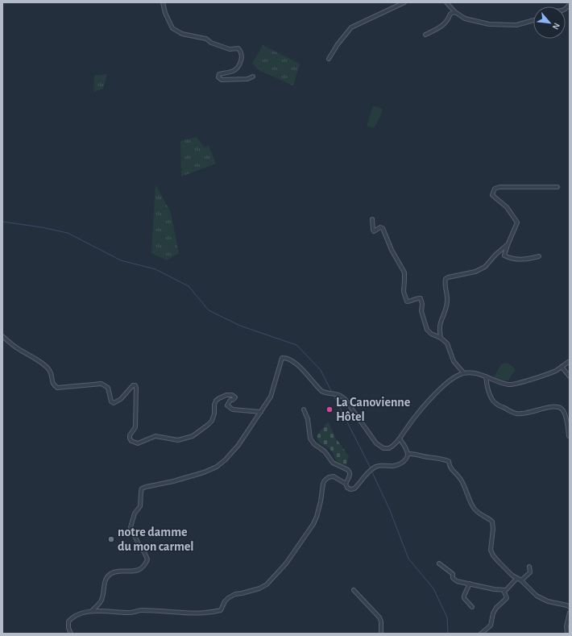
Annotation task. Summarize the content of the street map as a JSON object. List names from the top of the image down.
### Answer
{
  "places": ["La Canovienne Hôtel", "notre damme du mon carmel"],
  "north": "bottom right"
}
